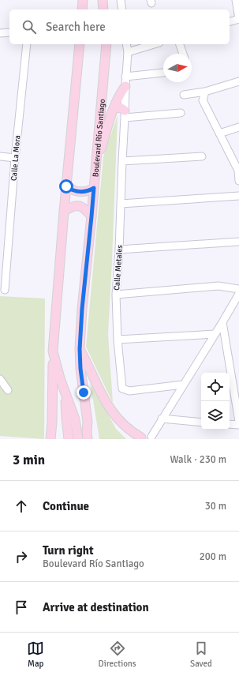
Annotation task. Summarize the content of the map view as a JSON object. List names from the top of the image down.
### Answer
{
  "streets": {
    "main road": ["Boulevard Río Santiago"],
    "street": ["Calle La Mora", "Calle Metales"]
  },
  "north": "right",
  "page": {
    "search": "Search here",
    "heading": ["3 min", "Walk · 230 m"],
    "list": [
      ["Continue", "30 m"],
      ["Turn right", "Boulevard Río Santiago", "200 m"],
      "Arrive at destination"
    ],
    "nav": ["Map", "Directions", "Saved"]
  }
}
